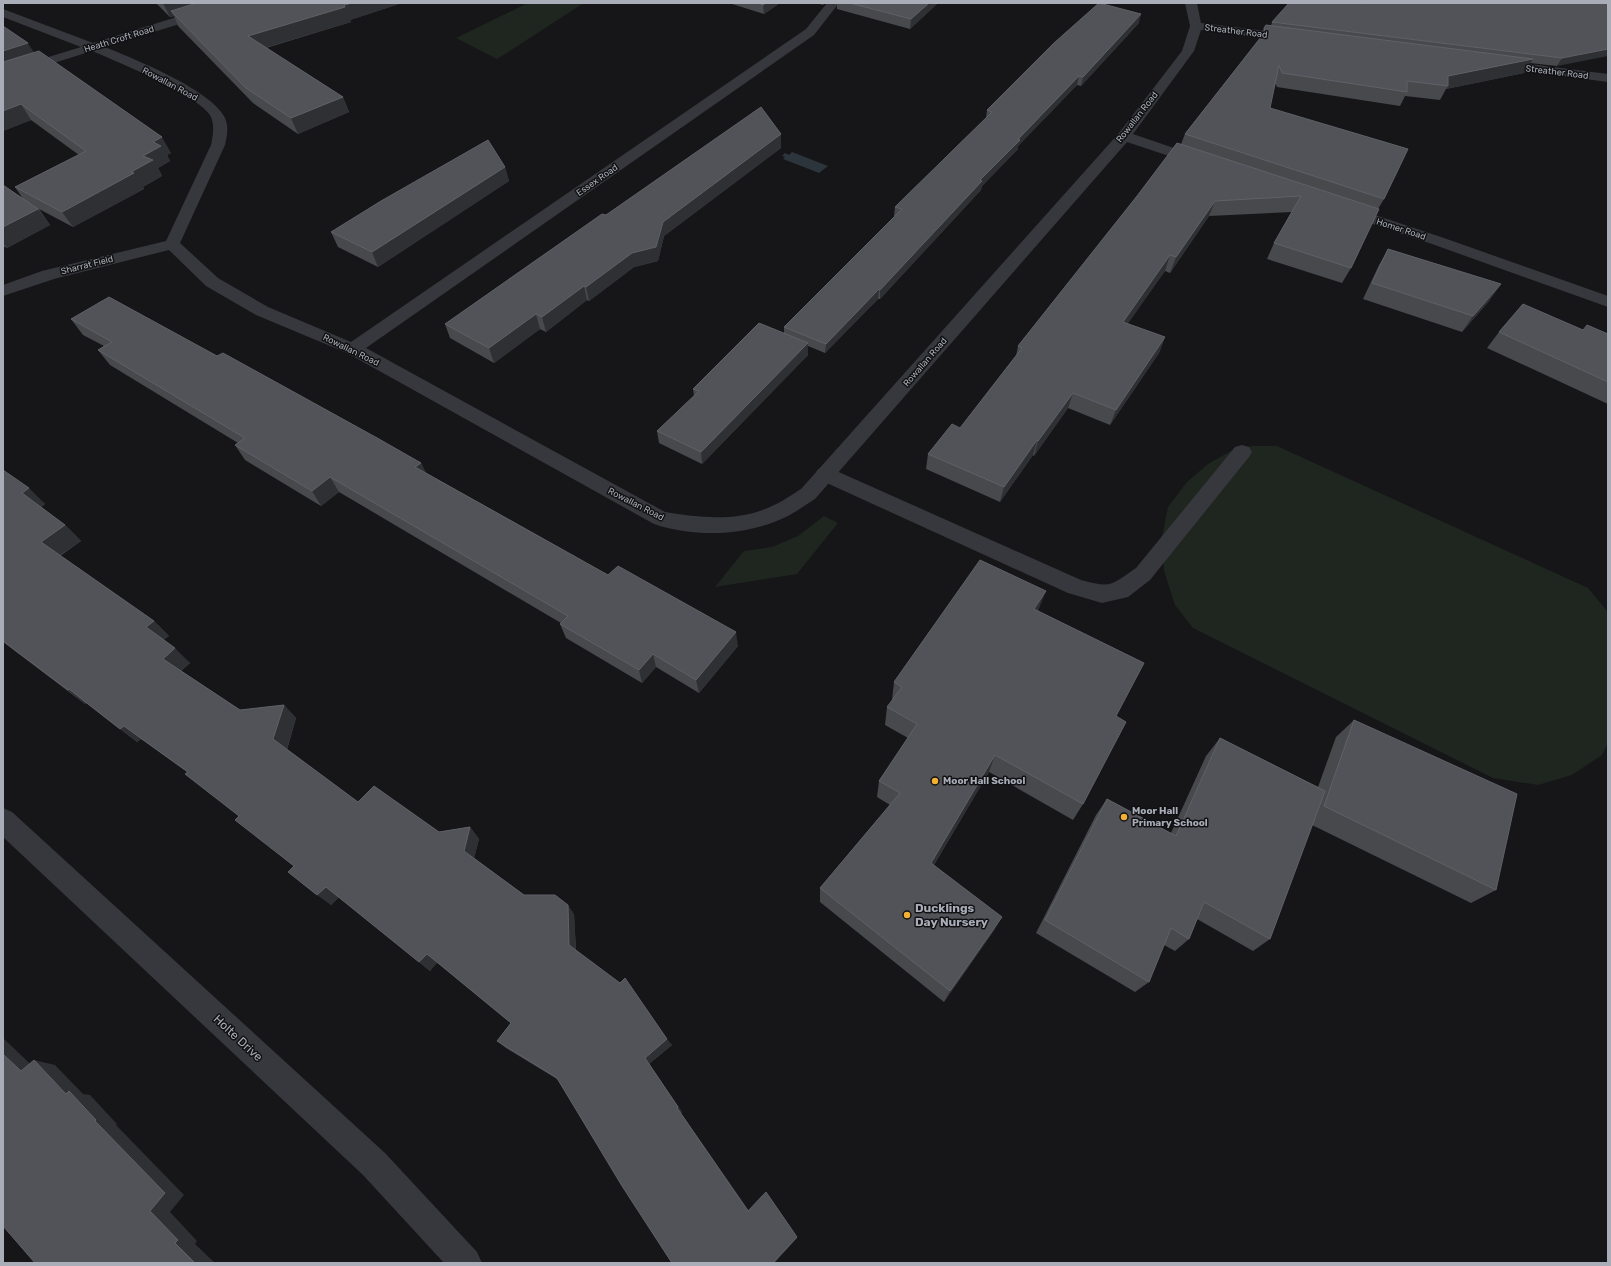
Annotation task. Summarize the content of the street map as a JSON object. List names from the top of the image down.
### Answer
{
  "streets": {
    "street": [
      "Streather Road",
      "Heath Croft Road",
      "Rowallan Road",
      "Essex Road",
      "Homer Road",
      "Sharrat Field",
      "Holte Drive"
    ]
  },
  "crossings": [
    ["Streather Road", "Rowallan Road"],
    ["Heath Croft Road", "Rowallan Road"],
    ["Rowallan Road", "Essex Road"],
    ["Rowallan Road", "Sharrat Field"]
  ],
  "places": ["Moor Hall School", "Moor Hall Primary School", "Ducklings Day Nursery"]
}
